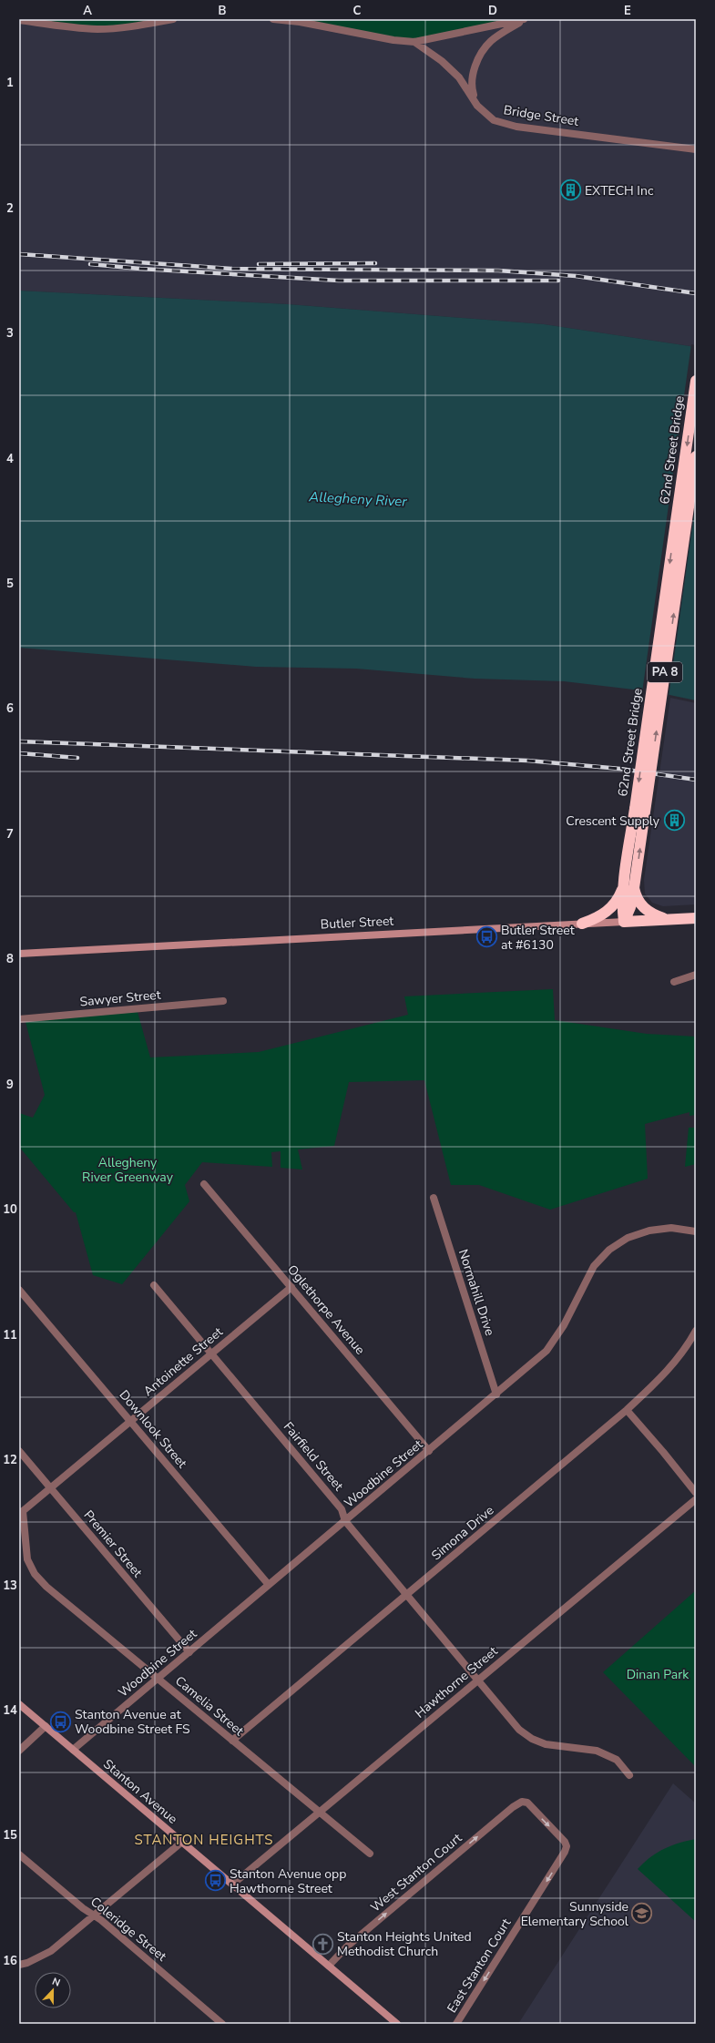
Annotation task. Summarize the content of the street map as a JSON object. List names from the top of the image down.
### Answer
{
  "streets": {
    "highway": ["62nd Street Bridge", "PA 8", "Butler Street"],
    "main road": ["Stanton Avenue"],
    "street": [
      "Bridge Street",
      "Sawyer Street",
      "Normahill Drive",
      "Oglethorpe Avenue",
      "Antoinette Street",
      "Downlook Street",
      "Fairfield Street",
      "Woodbine Street",
      "Simona Drive",
      "Premier Street",
      "Hawthorne Street",
      "Camelia Street",
      "West Stanton Court",
      "Coleridge Street",
      "East Stanton Court"
    ]
  },
  "crossings": [
    ["62nd Street Bridge", "Butler Street"],
    ["Normahill Drive", "Woodbine Street"],
    ["Oglethorpe Avenue", "Antoinette Street"],
    ["Oglethorpe Avenue", "Woodbine Street"],
    ["Antoinette Street", "Downlook Street"],
    ["Antoinette Street", "Fairfield Street"],
    ["Antoinette Street", "Premier Street"],
    ["Antoinette Street", "Camelia Street"],
    ["Downlook Street", "Woodbine Street"],
    ["Fairfield Street", "Woodbine Street"],
    ["Fairfield Street", "Simona Drive"],
    ["Fairfield Street", "Hawthorne Street"],
    ["Woodbine Street", "Premier Street"],
    ["Woodbine Street", "Camelia Street"],
    ["Woodbine Street", "Stanton Avenue"],
    ["Simona Drive", "Camelia Street"],
    ["Hawthorne Street", "Camelia Street"],
    ["Hawthorne Street", "Stanton Avenue"],
    ["Stanton Avenue", "West Stanton Court"],
    ["West Stanton Court", "East Stanton Court"]
  ],
  "one_way": ["West Stanton Court", "East Stanton Court"],
  "districts": ["STANTON HEIGHTS"],
  "water": ["Allegheny River"],
  "parks": ["Allegheny River Greenway", "Dinan Park"],
  "places": {
    "building": ["EXTECH Inc", "Crescent Supply"],
    "bus stop": ["Butler Street at #6130", "Stanton Avenue at Woodbine Street FS", "Stanton Avenue opp Hawthorne Street"],
    "school or university": ["Sunnyside Elementary School"],
    "church": ["Stanton Heights United Methodist Church"]
  },
  "north": "top",
  "grid": {
    "columns": [
      "A",
      "B",
      "C",
      "D",
      "E"
    ],
    "rows": [
      "1",
      "2",
      "3",
      "4",
      "5",
      "6",
      "7",
      "8",
      "9",
      "10",
      "11",
      "12",
      "13",
      "14",
      "15",
      "16"
    ]
  }
}
